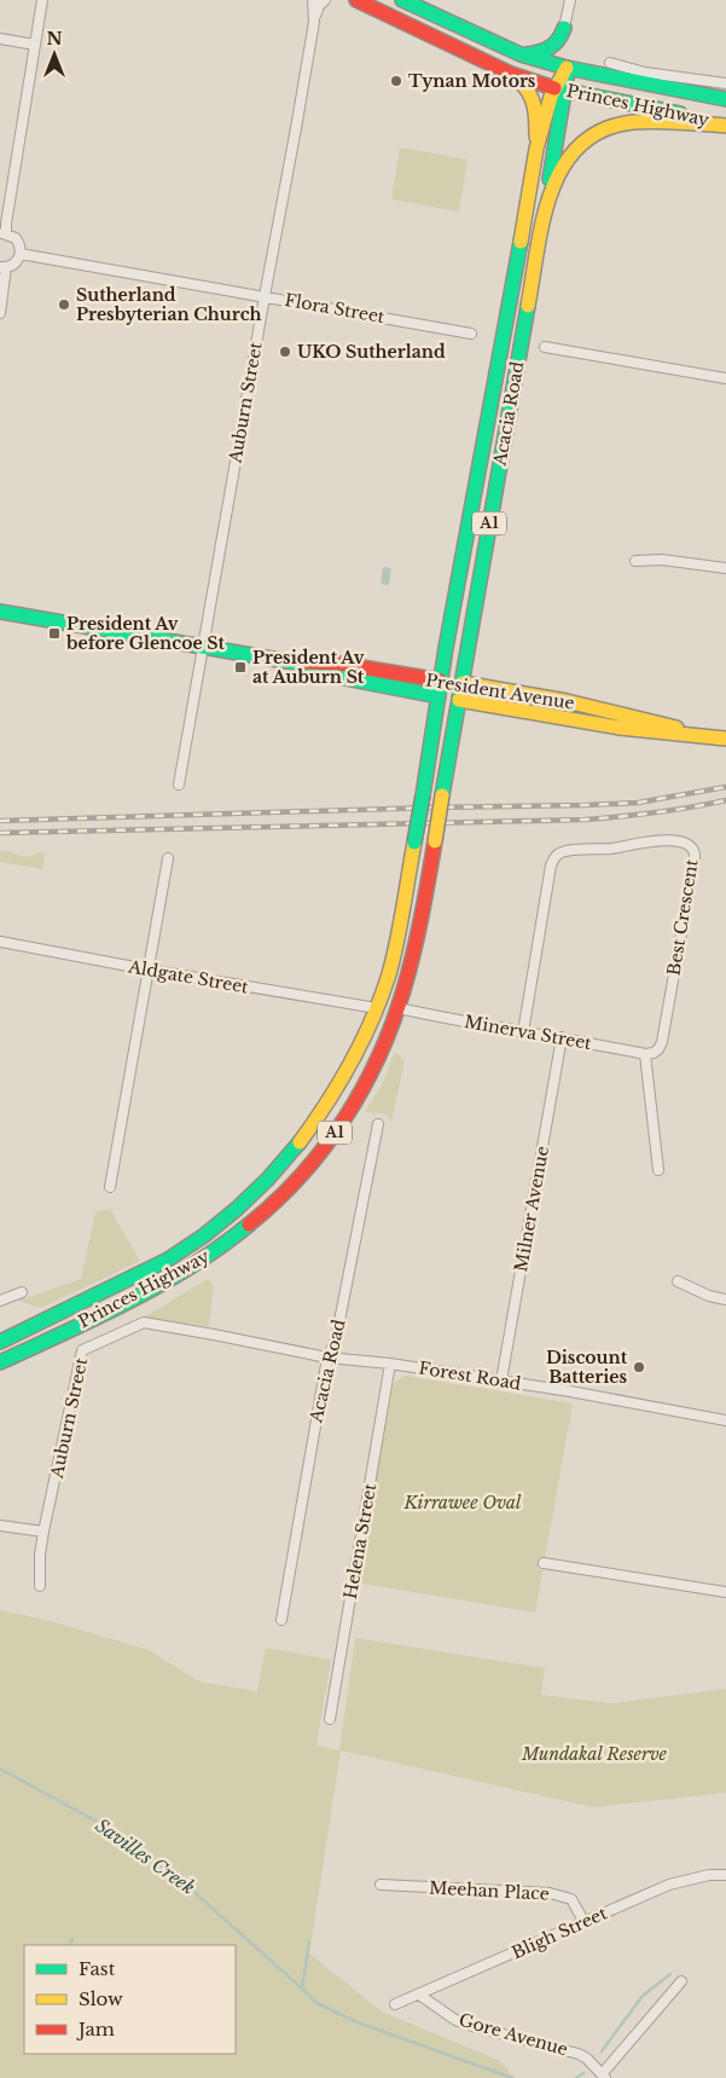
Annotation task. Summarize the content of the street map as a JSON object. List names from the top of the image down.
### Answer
{
  "streets": {
    "main road": [
      "Princes Highway",
      "Acacia Road",
      "A1",
      "President Avenue"
    ],
    "street": [
      "Flora Street",
      "Auburn Street",
      "Best Crescent",
      "Aldgate Street",
      "Minerva Street",
      "Milner Avenue",
      "Forest Road",
      "Helena Street",
      "Meehan Place",
      "Bligh Street",
      "Gore Avenue"
    ]
  },
  "crossings": [
    ["Princes Highway", "Acacia Road"],
    ["Princes Highway", "A1"],
    ["Princes Highway", "Aldgate Street"],
    ["Princes Highway", "Minerva Street"],
    ["Flora Street", "Auburn Street"],
    ["Auburn Street", "President Avenue"],
    ["Auburn Street", "Forest Road"],
    ["Acacia Road", "A1"],
    ["Acacia Road", "President Avenue"],
    ["Acacia Road", "Forest Road"],
    ["Best Crescent", "Minerva Street"],
    ["Minerva Street", "Milner Avenue"],
    ["Milner Avenue", "Forest Road"],
    ["Forest Road", "Helena Street"],
    ["Meehan Place", "Bligh Street"],
    ["Bligh Street", "Gore Avenue"]
  ],
  "water": ["Savilles Creek"],
  "parks": ["Kirrawee Oval", "Mundakal Reserve"],
  "places": {
    "other": [
      "Tynan Motors",
      "Sutherland Presbyterian Church",
      "UKO Sutherland",
      "Discount Batteries"
    ],
    "transit": ["President Av before Glencoe St", "President Av at Auburn St"]
  },
  "legend": ["Fast", "Slow", "Jam"],
  "north": "top"
}
